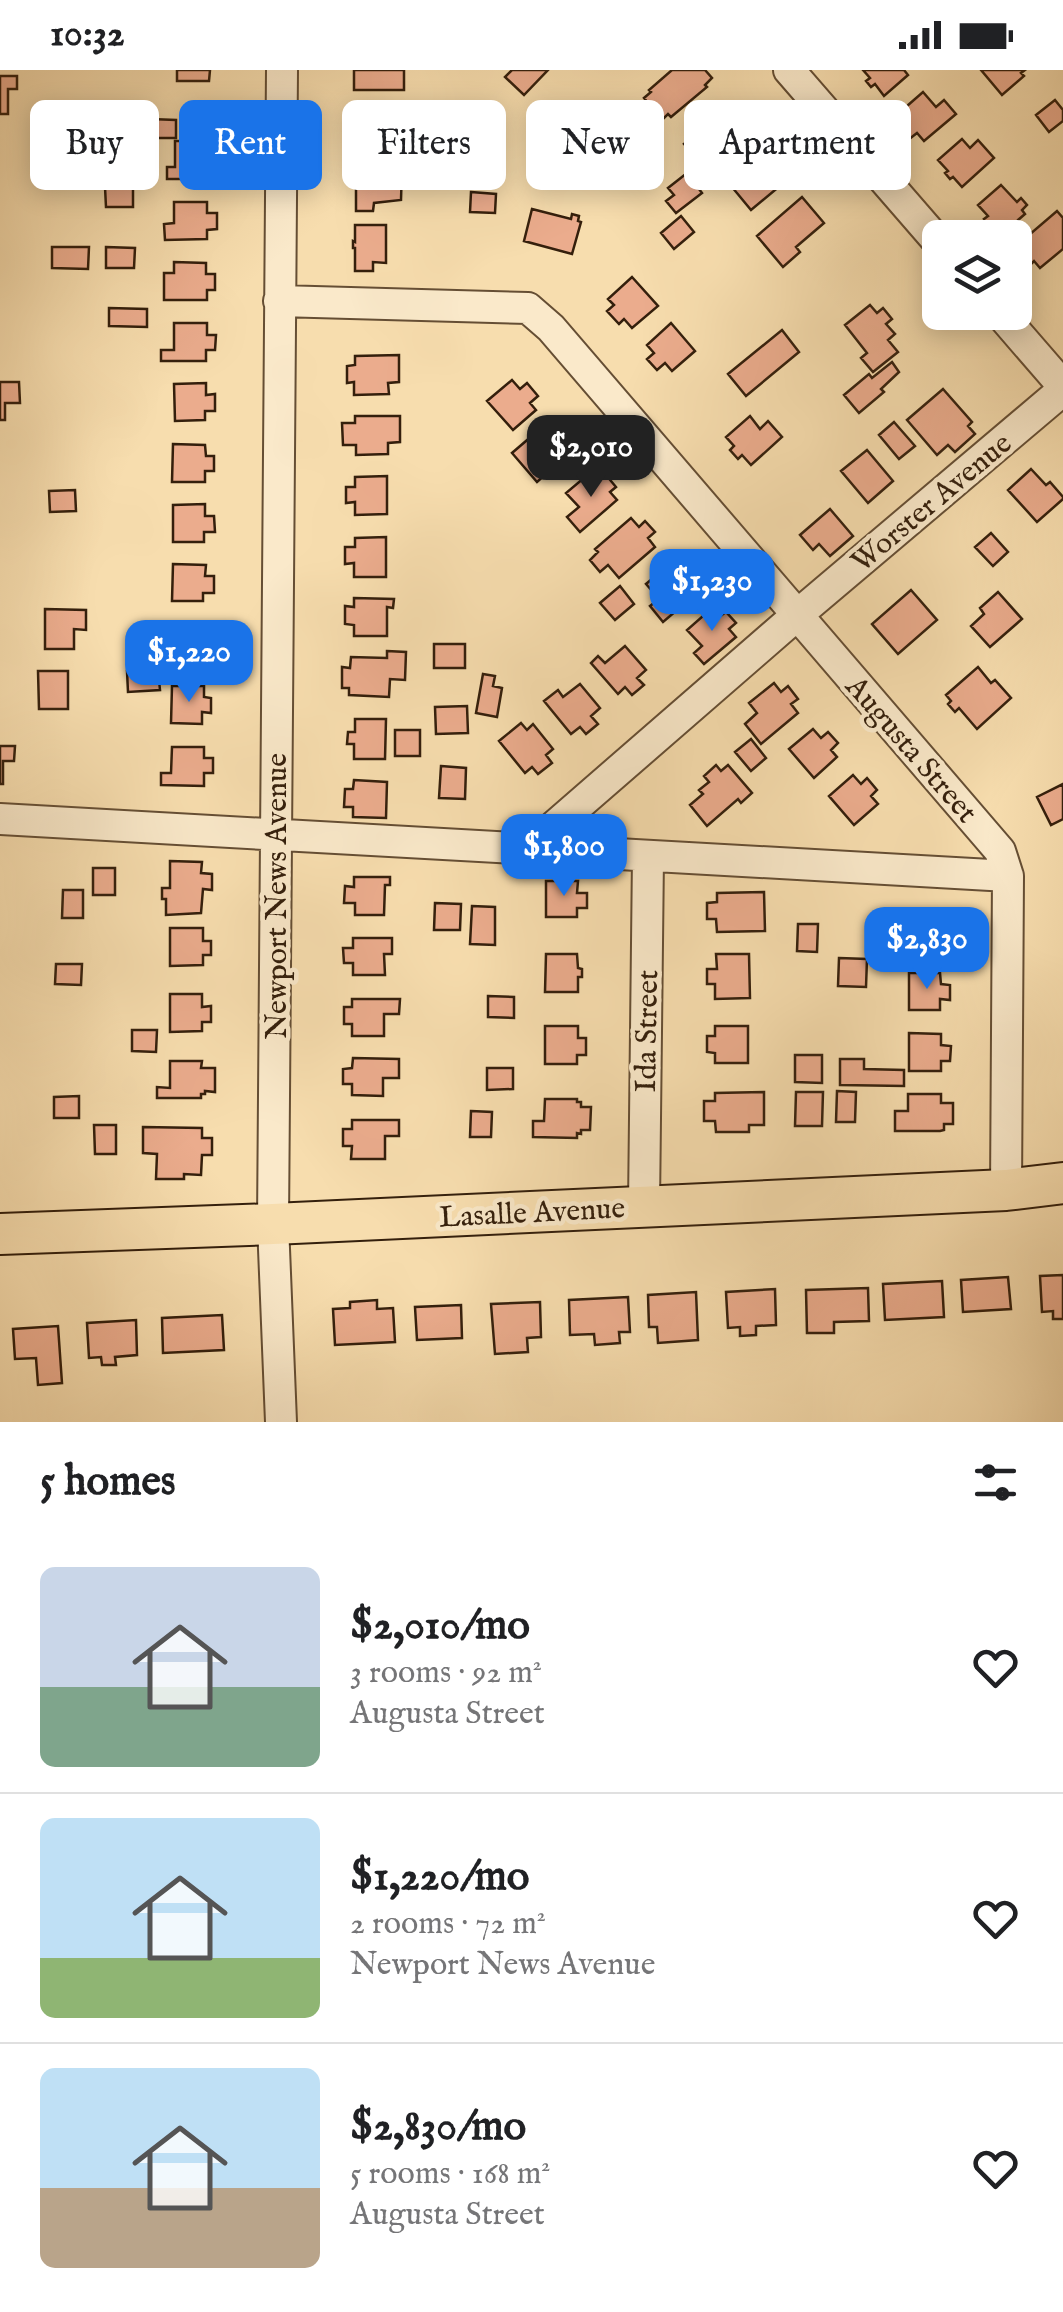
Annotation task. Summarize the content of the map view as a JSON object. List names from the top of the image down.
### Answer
{
  "streets": {
    "main road": ["Lasalle Avenue"],
    "street": [
      "Worster Avenue",
      "Augusta Street",
      "Newport News Avenue",
      "Ida Street"
    ]
  },
  "crossings": [
    ["Worster Avenue", "Augusta Street"],
    ["Augusta Street", "Newport News Avenue"],
    ["Augusta Street", "Lasalle Avenue"],
    ["Newport News Avenue", "Lasalle Avenue"],
    ["Ida Street", "Lasalle Avenue"]
  ],
  "page": {
    "status": "10:32",
    "chip": [
      "Buy",
      "Rent",
      "Filters",
      "New",
      "Apartment"
    ],
    "price": [
      "$2,010",
      "$1,230",
      "$1,220",
      "$1,800",
      "$2,830"
    ],
    "heading": "5 homes",
    "list": [
      {
        "name": "$2,010/mo",
        "note": "3 rooms · 92 m² · Augusta Street"
      },
      {
        "name": "$1,220/mo",
        "note": "2 rooms · 72 m² · Newport News Avenue"
      },
      {
        "name": "$2,830/mo",
        "note": "5 rooms · 168 m² · Augusta Street"
      }
    ]
  }
}
